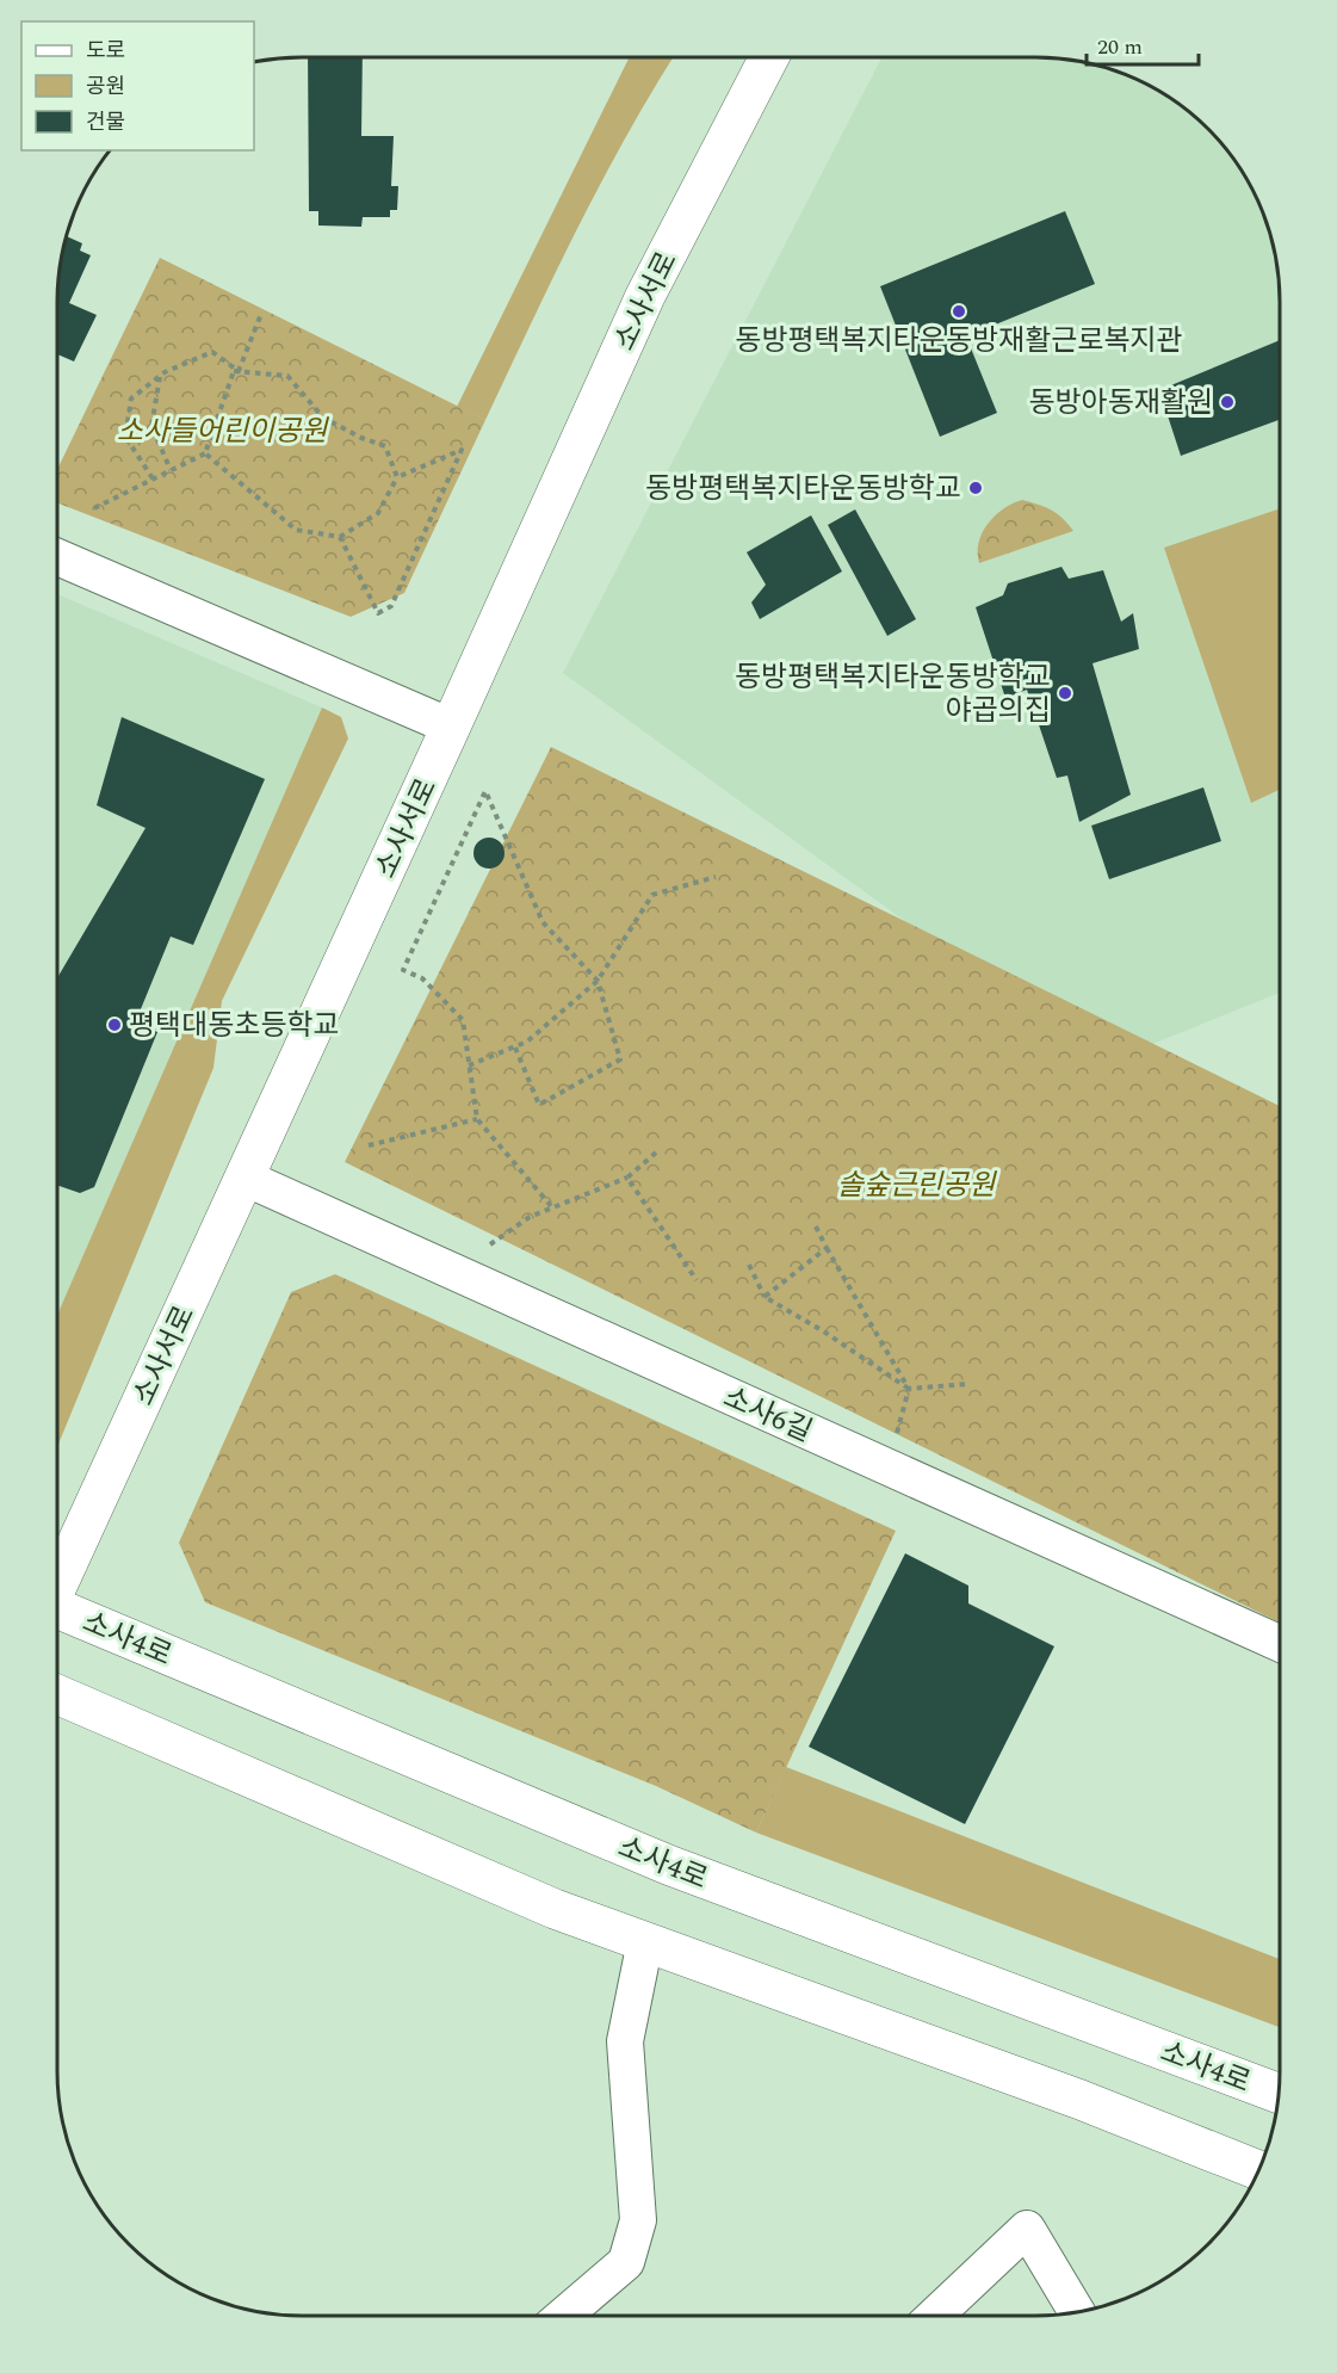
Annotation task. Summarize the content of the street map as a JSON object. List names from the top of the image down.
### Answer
{
  "streets": {
    "main road": ["소사서로", "소사4로"],
    "street": ["소사6길"]
  },
  "crossings": [
    ["소사서로", "소사6길"]
  ],
  "parks": ["소사들어린이공원", "솔숲근린공원"],
  "places": [
    "동방평택복지타운동방재활근로복지관",
    "동방아동재활원",
    "동방평택복지타운동방학교",
    "동방평택복지타운동방학교 야곱의집",
    "평택대동초등학교"
  ],
  "legend": ["도로", "공원", "건물"],
  "scale_bar": "20 m"
}
